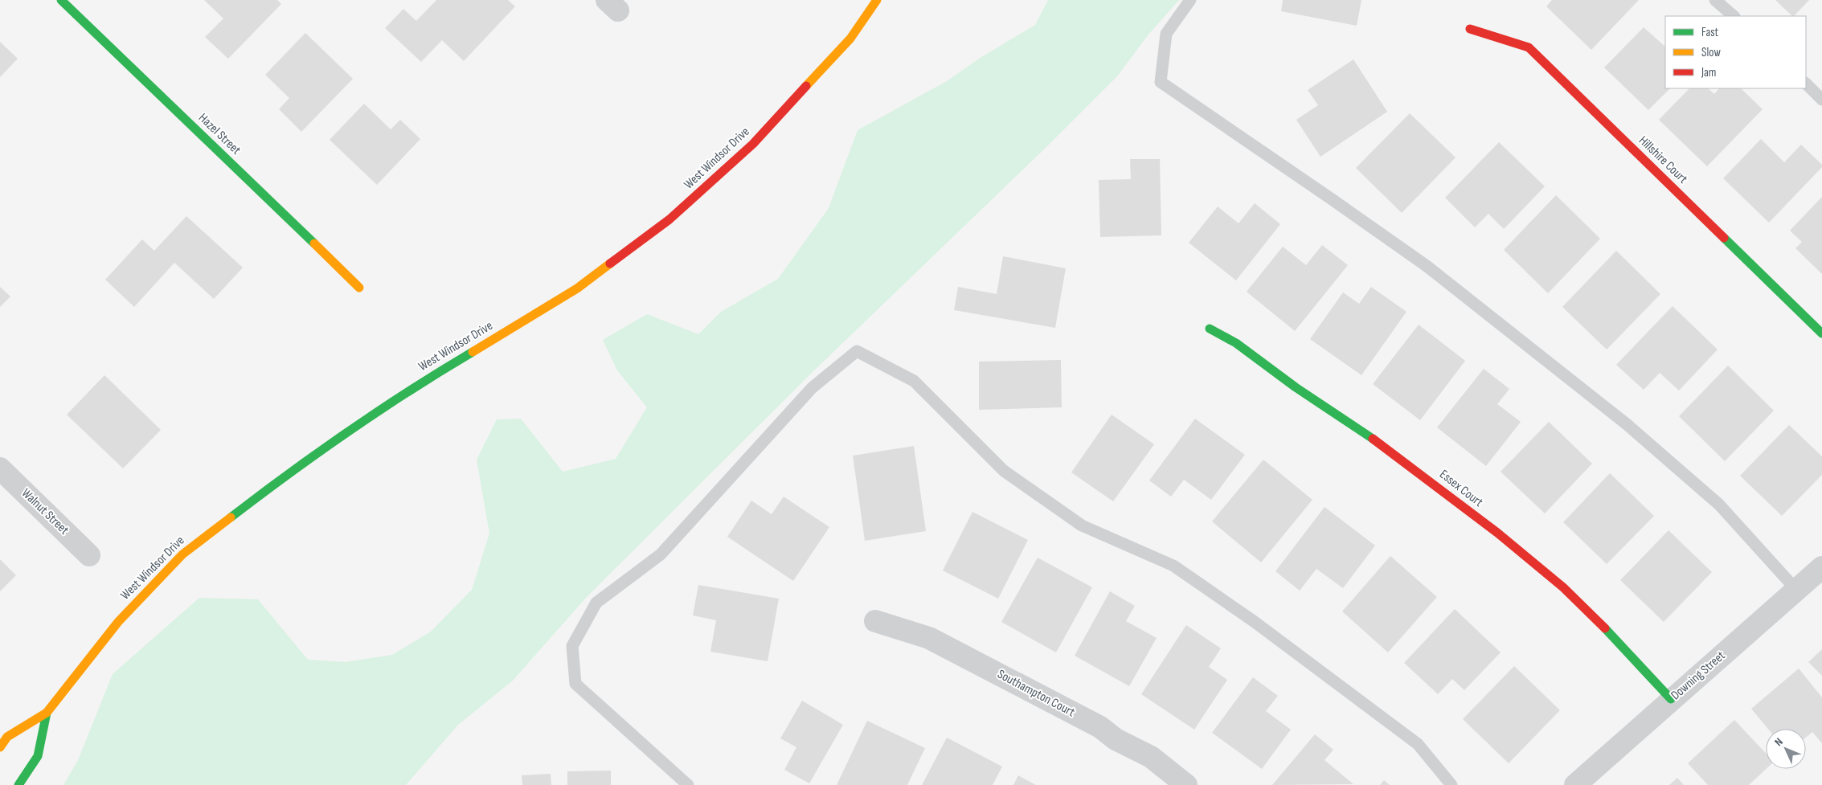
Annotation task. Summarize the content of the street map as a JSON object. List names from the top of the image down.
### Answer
{
  "streets": {
    "street": [
      "Hazel Street",
      "West Windsor Drive",
      "Hillshire Court",
      "Essex Court",
      "Walnut Street",
      "Downing Street",
      "Southampton Court"
    ]
  },
  "crossings": [
    ["Essex Court", "Downing Street"]
  ],
  "legend": ["Fast", "Slow", "Jam"],
  "north": "top left"
}
